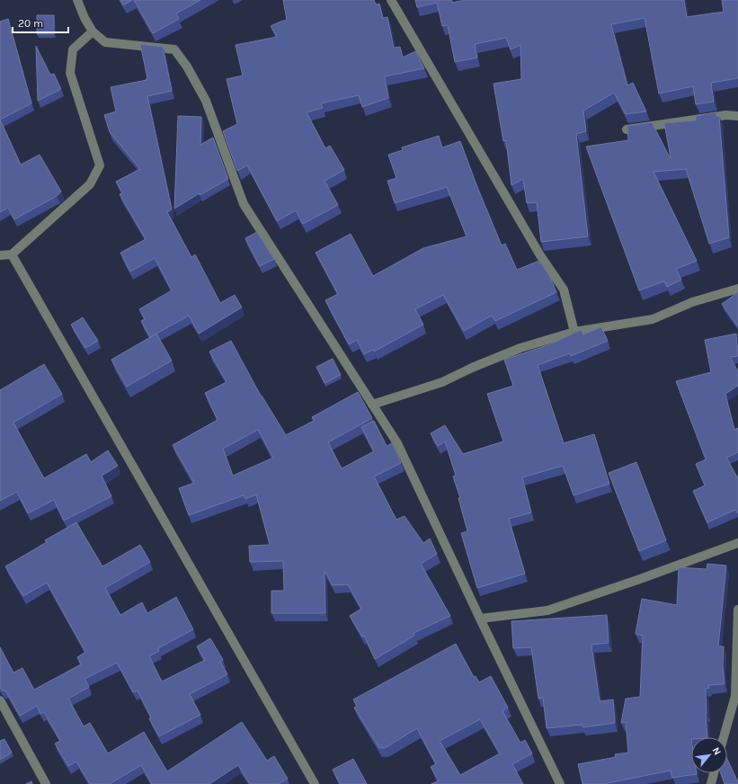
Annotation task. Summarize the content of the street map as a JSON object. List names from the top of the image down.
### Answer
{
  "scale_bar": "20 m",
  "north": "top right"
}
